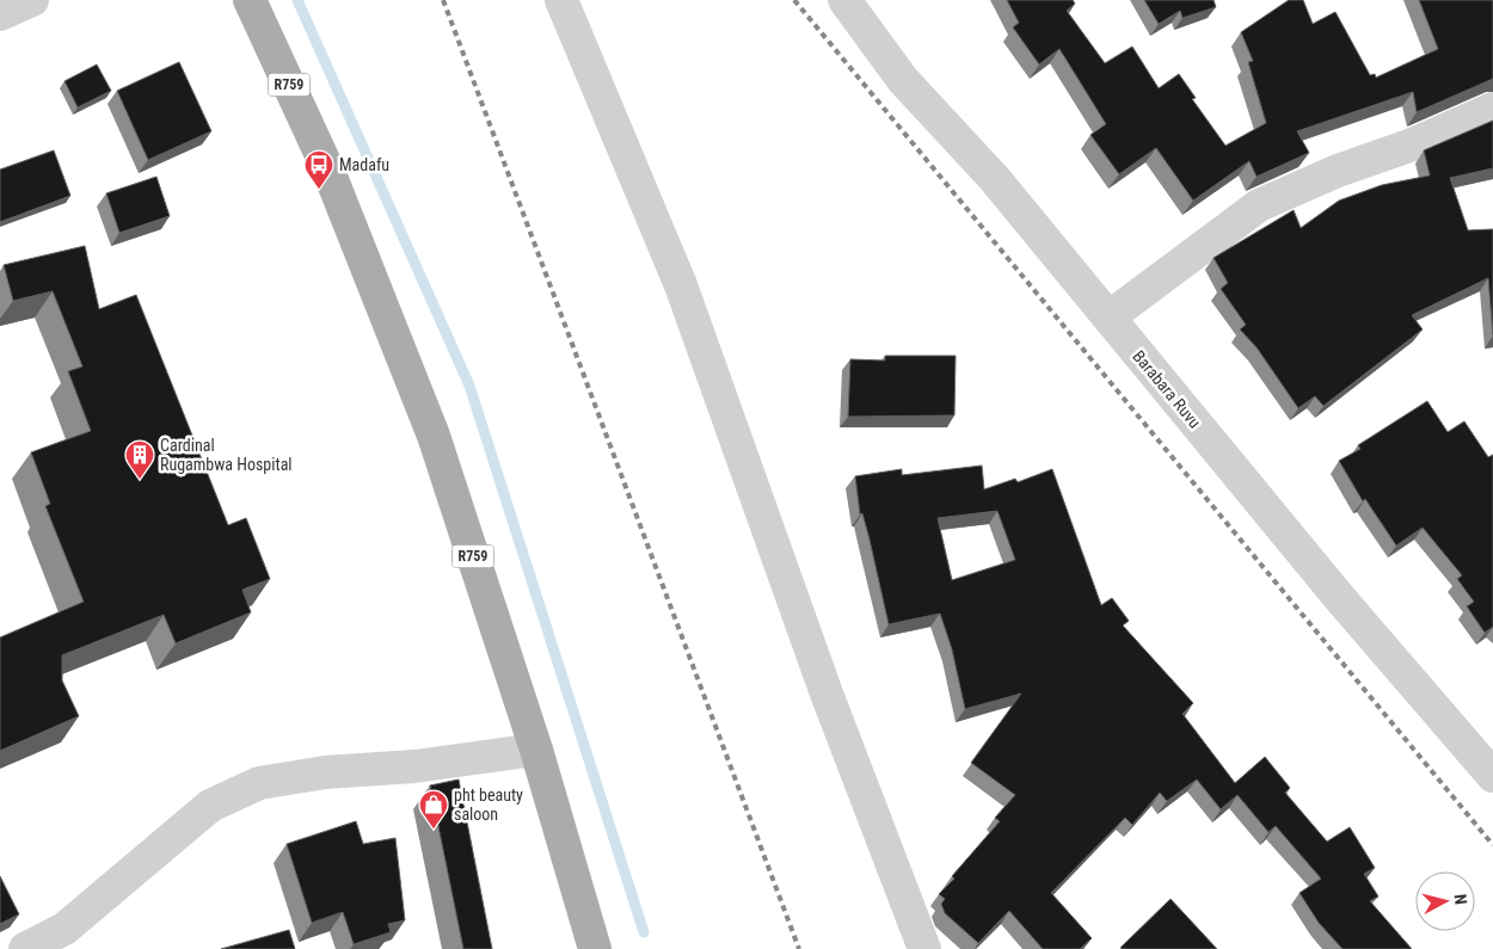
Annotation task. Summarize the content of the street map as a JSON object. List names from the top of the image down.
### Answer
{
  "streets": {
    "main road": ["R759"],
    "street": ["Barabara Ruvu"]
  },
  "places": {
    "bus stop": ["Madafu"],
    "building": ["Cardinal Rugambwa Hospital"],
    "shop": ["pht beauty saloon"]
  },
  "north": "right"
}
